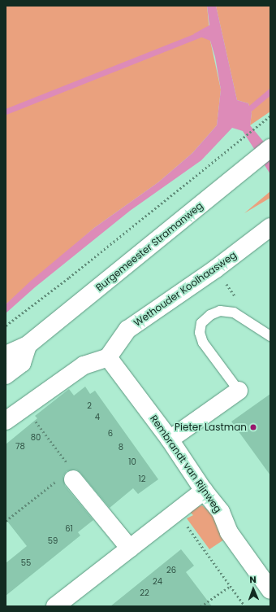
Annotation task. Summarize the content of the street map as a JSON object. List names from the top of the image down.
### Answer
{
  "streets": {
    "street": ["Burgemeester Stramanweg", "Wethouder Koolhaasweg", "Rembrandt van Rijnweg"]
  },
  "crossings": [
    ["Wethouder Koolhaasweg", "Rembrandt van Rijnweg"]
  ],
  "places": ["Pieter Lastman"],
  "house_numbers": [
    "2",
    "4",
    "6",
    "80",
    "78",
    "8",
    "10",
    "12",
    "61",
    "59",
    "55",
    "26",
    "24",
    "22"
  ],
  "north": "top"
}
